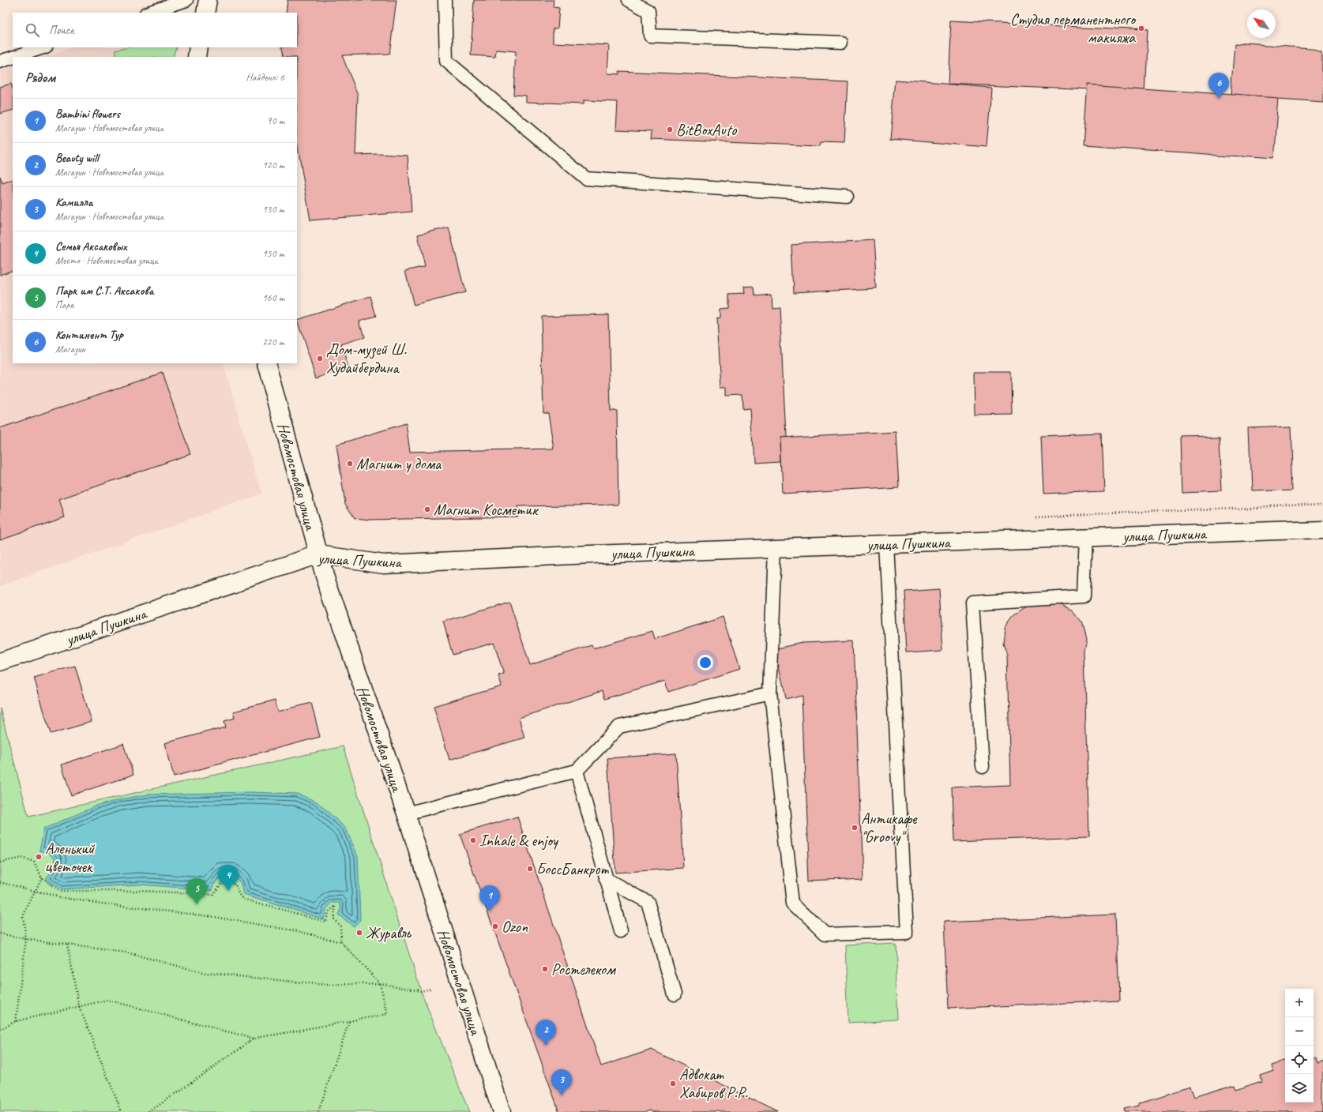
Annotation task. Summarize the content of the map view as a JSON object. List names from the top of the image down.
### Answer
{
  "streets": {
    "street": ["Новомостовая улица", "улица Пушкина"]
  },
  "crossings": [
    ["Новомостовая улица", "улица Пушкина"]
  ],
  "places": [
    "Студия перманентного макияжа",
    "BitBoxAuto",
    "Дом-музей Ш. Худайбердина",
    "Магнит у дома",
    "Магнит Косметик",
    "Антикафе \"Groovy\"",
    "Inhale & enjoy",
    "Аленький цветочек",
    "БоссБанкрот",
    "Ozon",
    "Журавль",
    "Ростелеком",
    "Адвокат Хабиров Р.Р."
  ],
  "north": "top left",
  "page": {
    "search": "Поиск",
    "heading": ["Рядом", "Найдено: 6"],
    "pins": [
      "6",
      "4",
      "5",
      "1",
      "2",
      "3"
    ],
    "list": [
      {
        "mark": "1",
        "name": "Bambini flowers",
        "note": "Магазин · Новомостовая улица",
        "value": "90 m"
      },
      {
        "mark": "2",
        "name": "Beauty will",
        "note": "Магазин · Новомостовая улица",
        "value": "120 m"
      },
      {
        "mark": "3",
        "name": "Камилла",
        "note": "Магазин · Новомостовая улица",
        "value": "130 m"
      },
      {
        "mark": "4",
        "name": "Семья Аксаковых",
        "note": "Место · Новомостовая улица",
        "value": "150 m"
      },
      {
        "mark": "5",
        "name": "Парк им С.Т. Аксакова",
        "note": "Парк",
        "value": "160 m"
      },
      {
        "mark": "6",
        "name": "Континент Тур",
        "note": "Магазин",
        "value": "220 m"
      }
    ],
    "map_buttons": ["+", "−"]
  }
}
